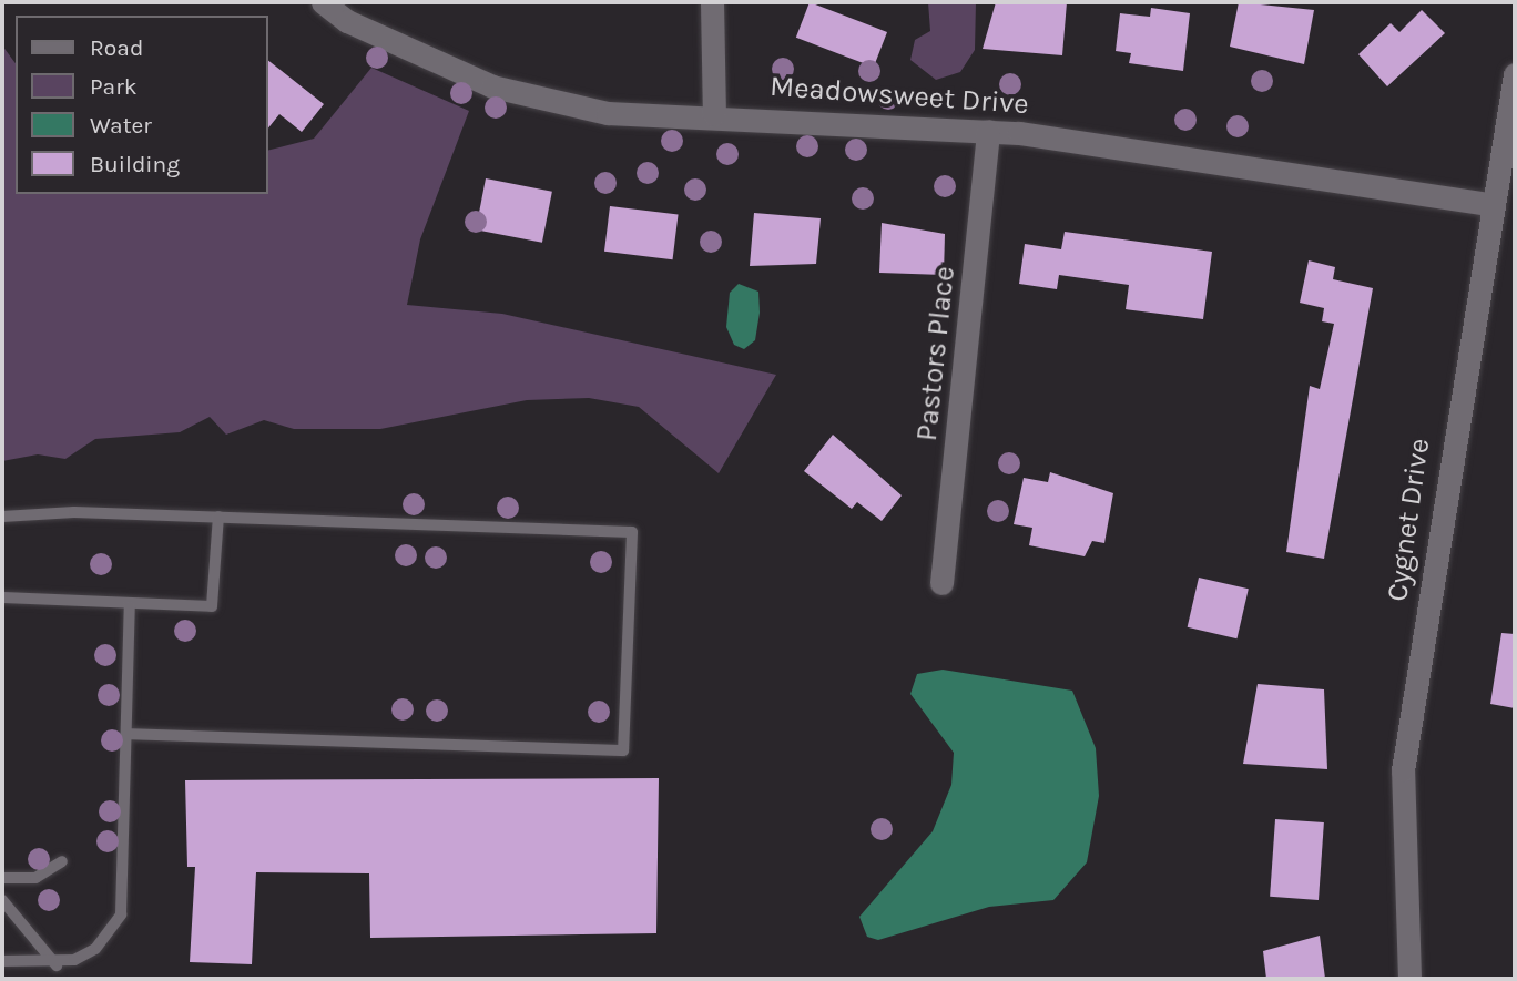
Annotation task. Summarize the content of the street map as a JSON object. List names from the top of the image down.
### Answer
{
  "streets": {
    "street": ["Meadowsweet Drive", "Pastors Place", "Cygnet Drive"]
  },
  "crossings": [
    ["Meadowsweet Drive", "Pastors Place"],
    ["Meadowsweet Drive", "Cygnet Drive"]
  ],
  "legend": [
    "Road",
    "Park",
    "Water",
    "Building"
  ]
}
